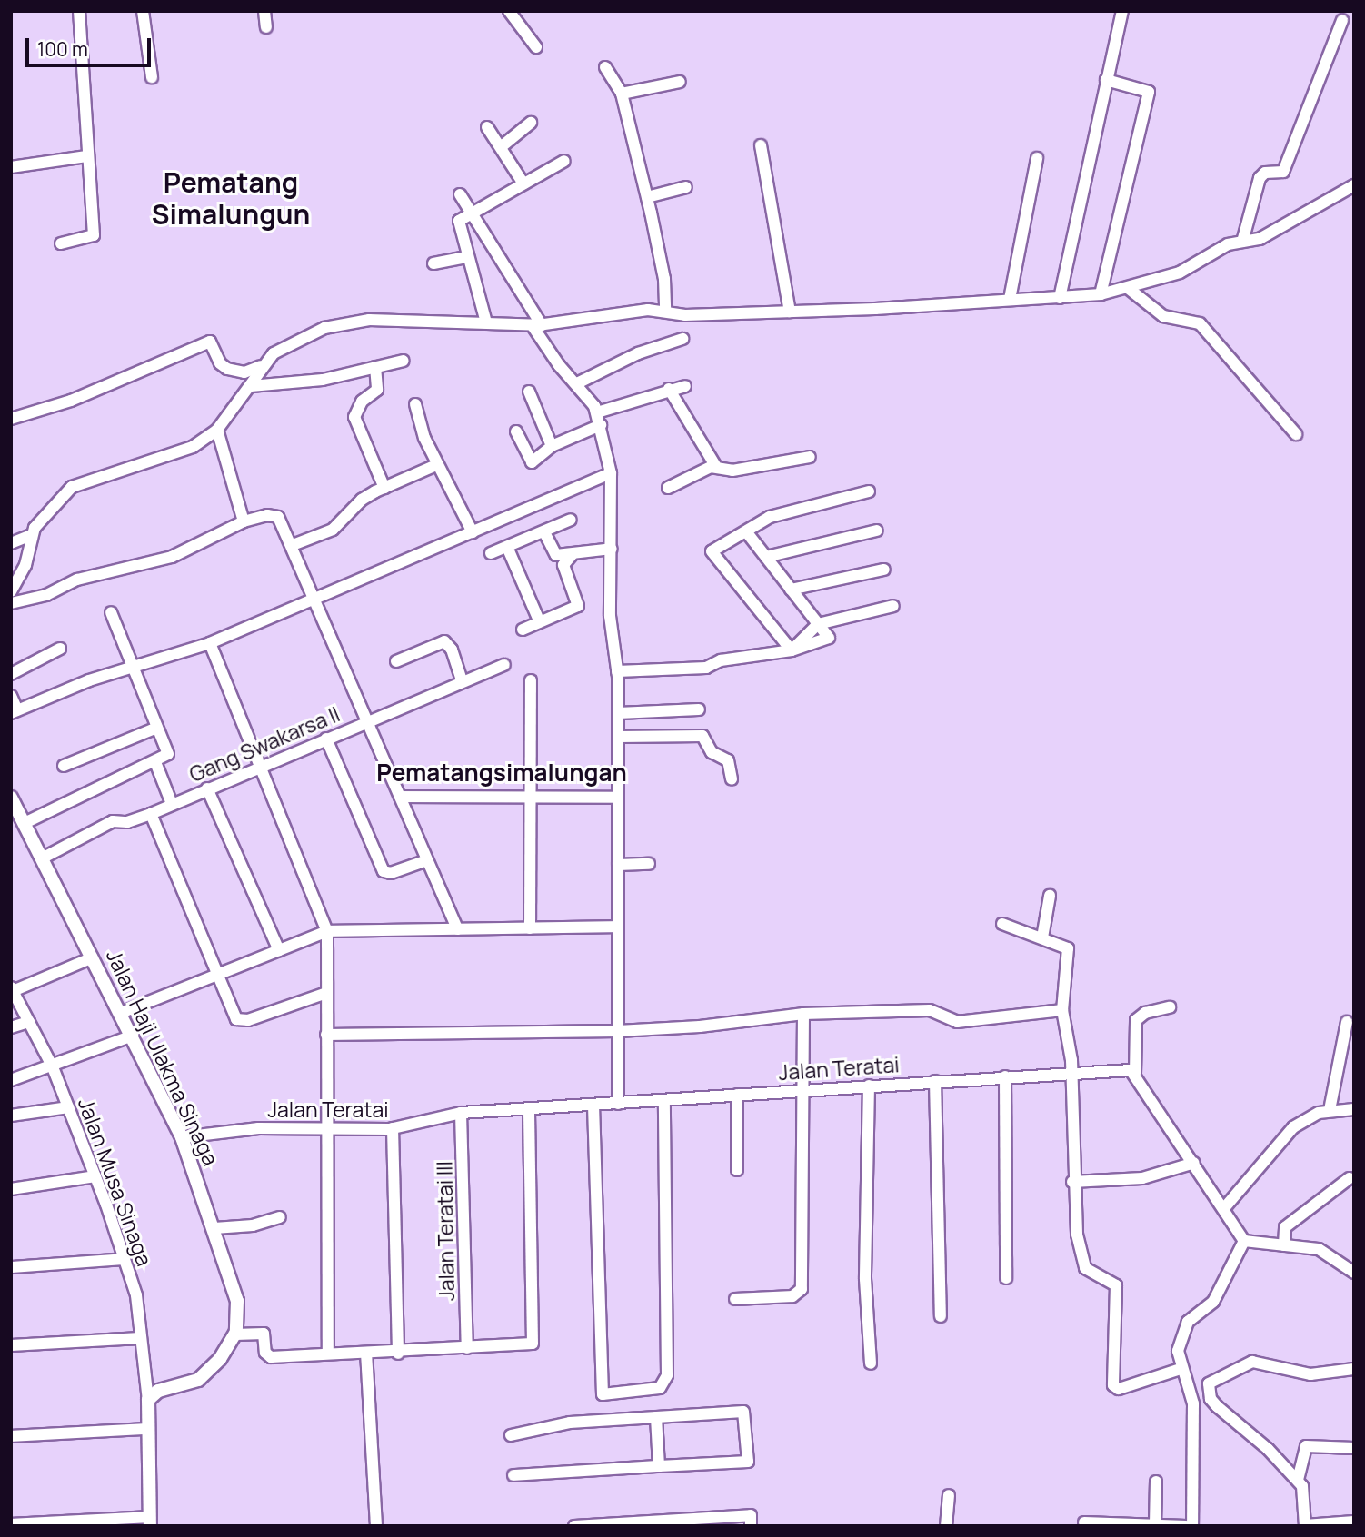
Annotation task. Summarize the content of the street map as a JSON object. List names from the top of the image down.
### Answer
{
  "streets": {
    "main road": ["Jalan Haji Ulakma Sinaga"],
    "street": [
      "Gang Swakarsa II",
      "Jalan Teratai",
      "Jalan Musa Sinaga",
      "Jalan Teratai III"
    ]
  },
  "crossings": [
    ["Gang Swakarsa II", "Jalan Haji Ulakma Sinaga"],
    ["Jalan Haji Ulakma Sinaga", "Jalan Teratai"],
    ["Jalan Teratai", "Jalan Teratai III"]
  ],
  "districts": ["Pematang Simalungun", "Pematangsimalungan"],
  "scale_bar": "100 m"
}
